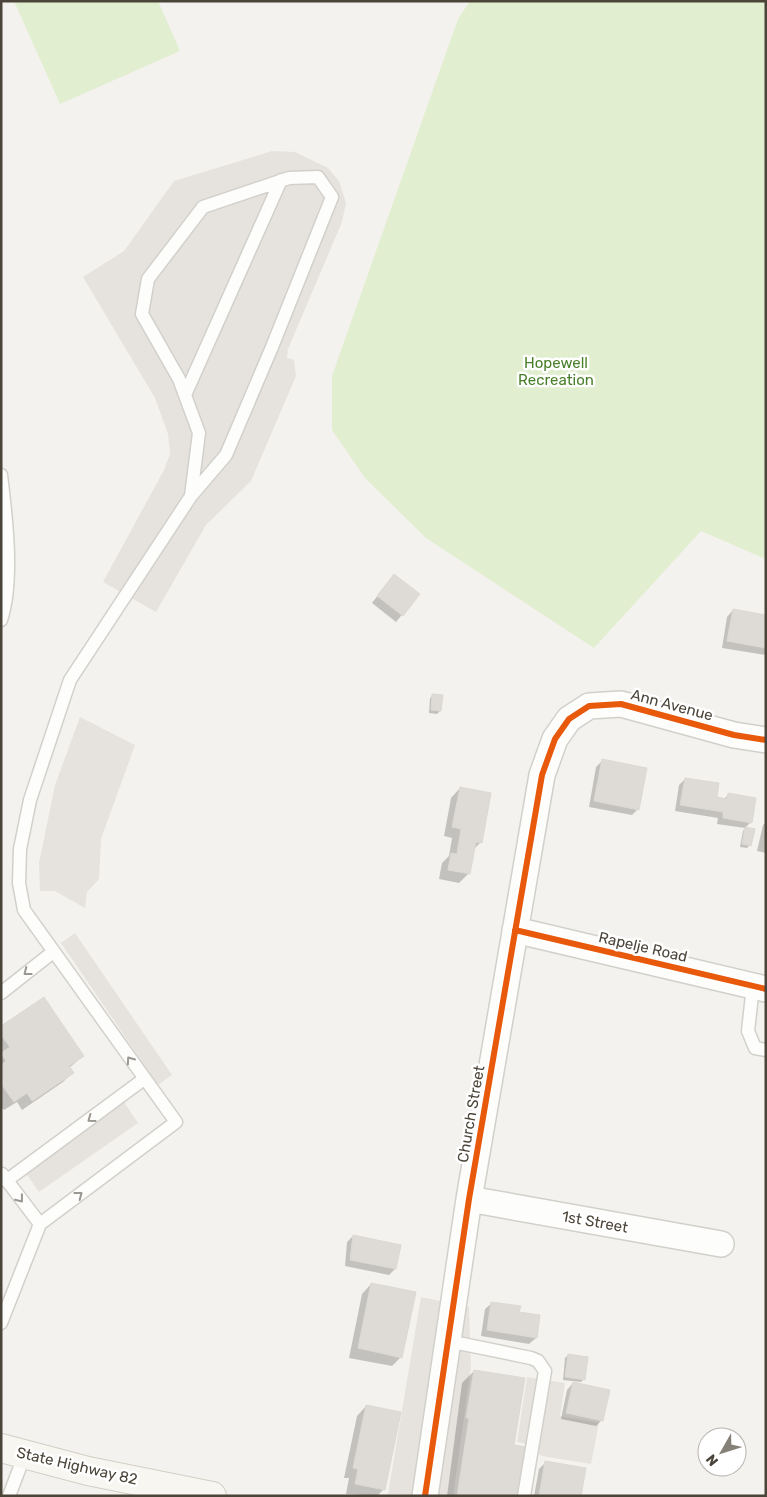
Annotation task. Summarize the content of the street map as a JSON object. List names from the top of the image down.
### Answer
{
  "streets": {
    "main road": ["State Highway 82"],
    "street": [
      "Ann Avenue",
      "Rapelje Road",
      "Church Street",
      "1st Street"
    ]
  },
  "crossings": [
    ["Ann Avenue", "Church Street"],
    ["Rapelje Road", "Church Street"],
    ["Church Street", "1st Street"]
  ],
  "parks": ["Hopewell Recreation"],
  "north": "bottom left"
}
